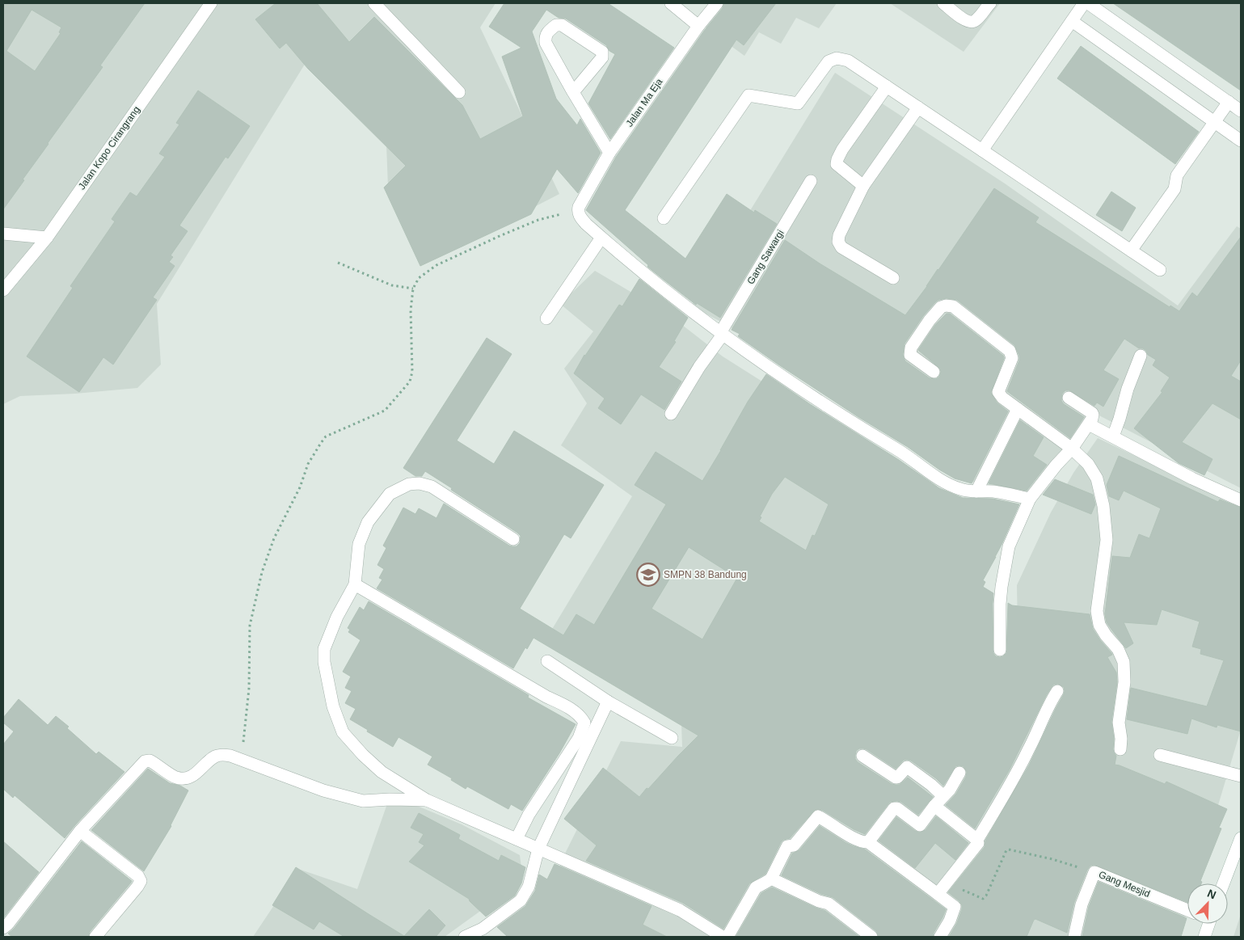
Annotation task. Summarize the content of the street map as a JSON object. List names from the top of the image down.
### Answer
{
  "streets": {
    "street": [
      "Jalan Ma Eja",
      "Jalan Kopo Cirangrang",
      "Gang Sawargi",
      "Gang Mesjid"
    ]
  },
  "places": {
    "school or university": ["SMPN 38 Bandung"]
  },
  "north": "top right"
}
